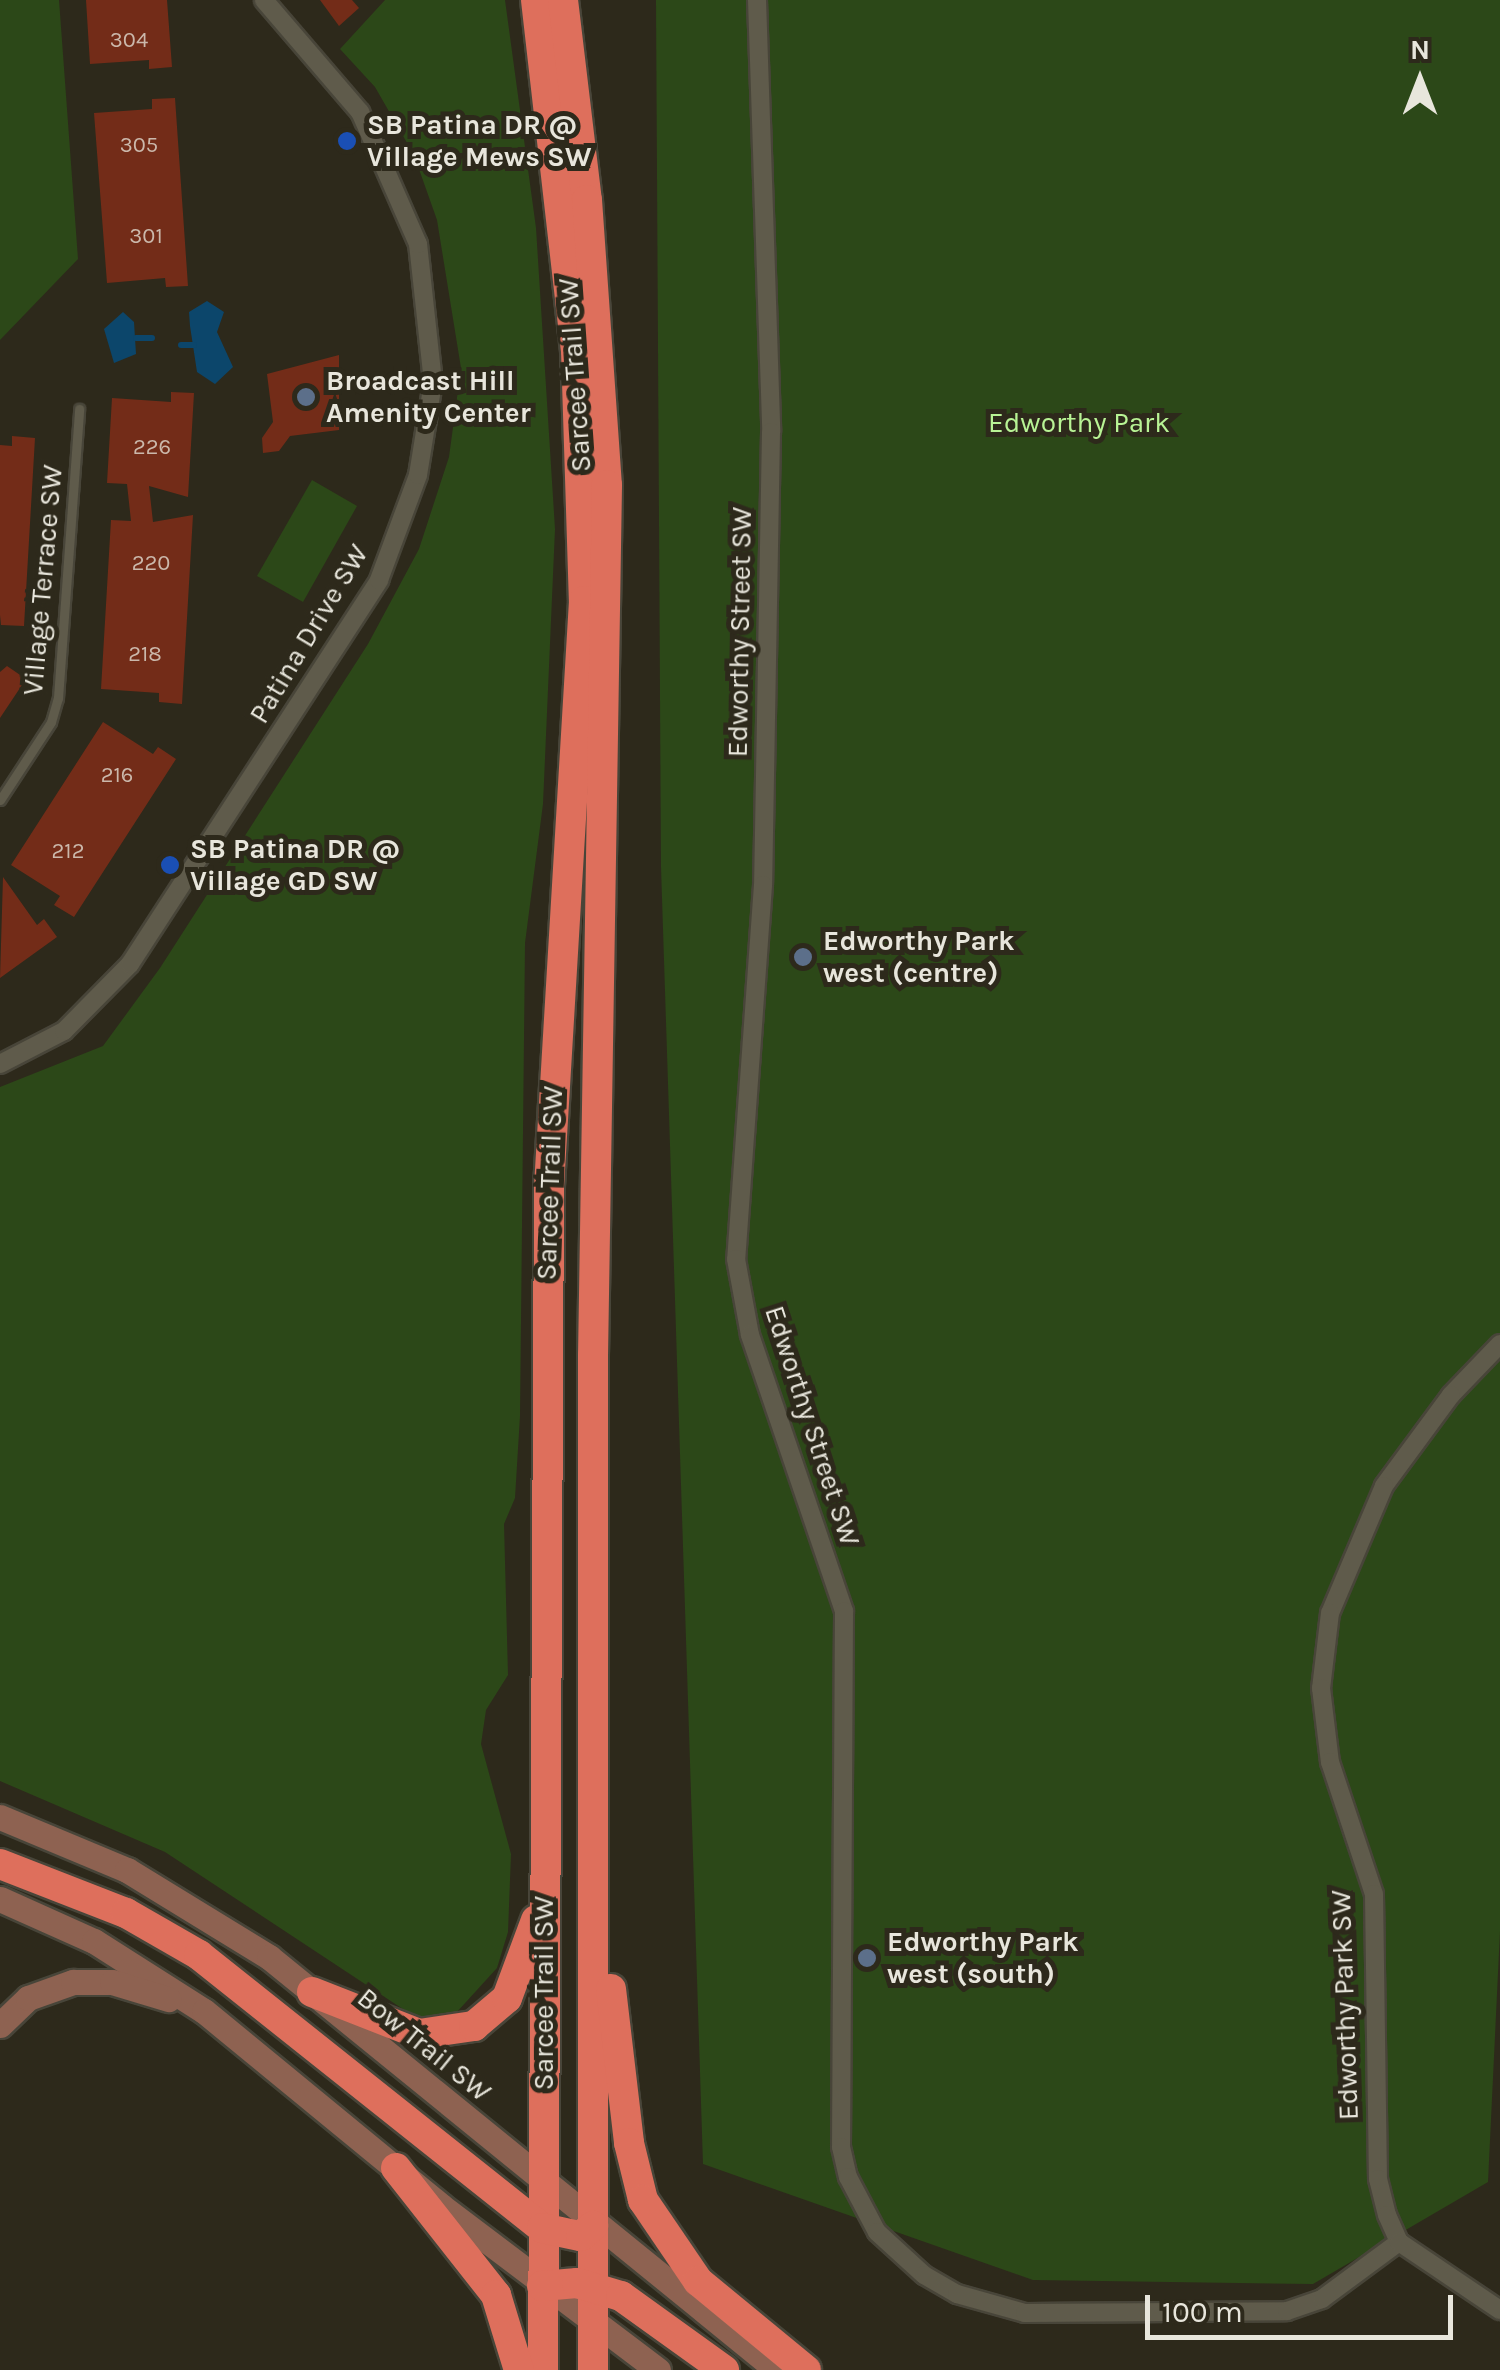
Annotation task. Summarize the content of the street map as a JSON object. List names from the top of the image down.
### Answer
{
  "streets": {
    "highway": ["Sarcee Trail SW"],
    "main road": ["Bow Trail SW"],
    "street": ["Edworthy Street SW", "Patina Drive SW", "Edworthy Park SW"],
    "lane": ["Village Terrace SW"]
  },
  "crossings": [
    ["Sarcee Trail SW", "Bow Trail SW"],
    ["Edworthy Street SW", "Edworthy Park SW"]
  ],
  "parks": ["Edworthy Park"],
  "places": [
    "SB Patina DR @ Village Mews SW",
    "Broadcast Hill Amenity Center",
    "SB Patina DR @ Village GD SW",
    "Edworthy Park west (centre)",
    "Edworthy Park west (south)"
  ],
  "house_numbers": [
    "304",
    "305",
    "301",
    "226",
    "220",
    "218",
    "216",
    "212"
  ],
  "scale_bar": "100 m",
  "north": "top"
}
